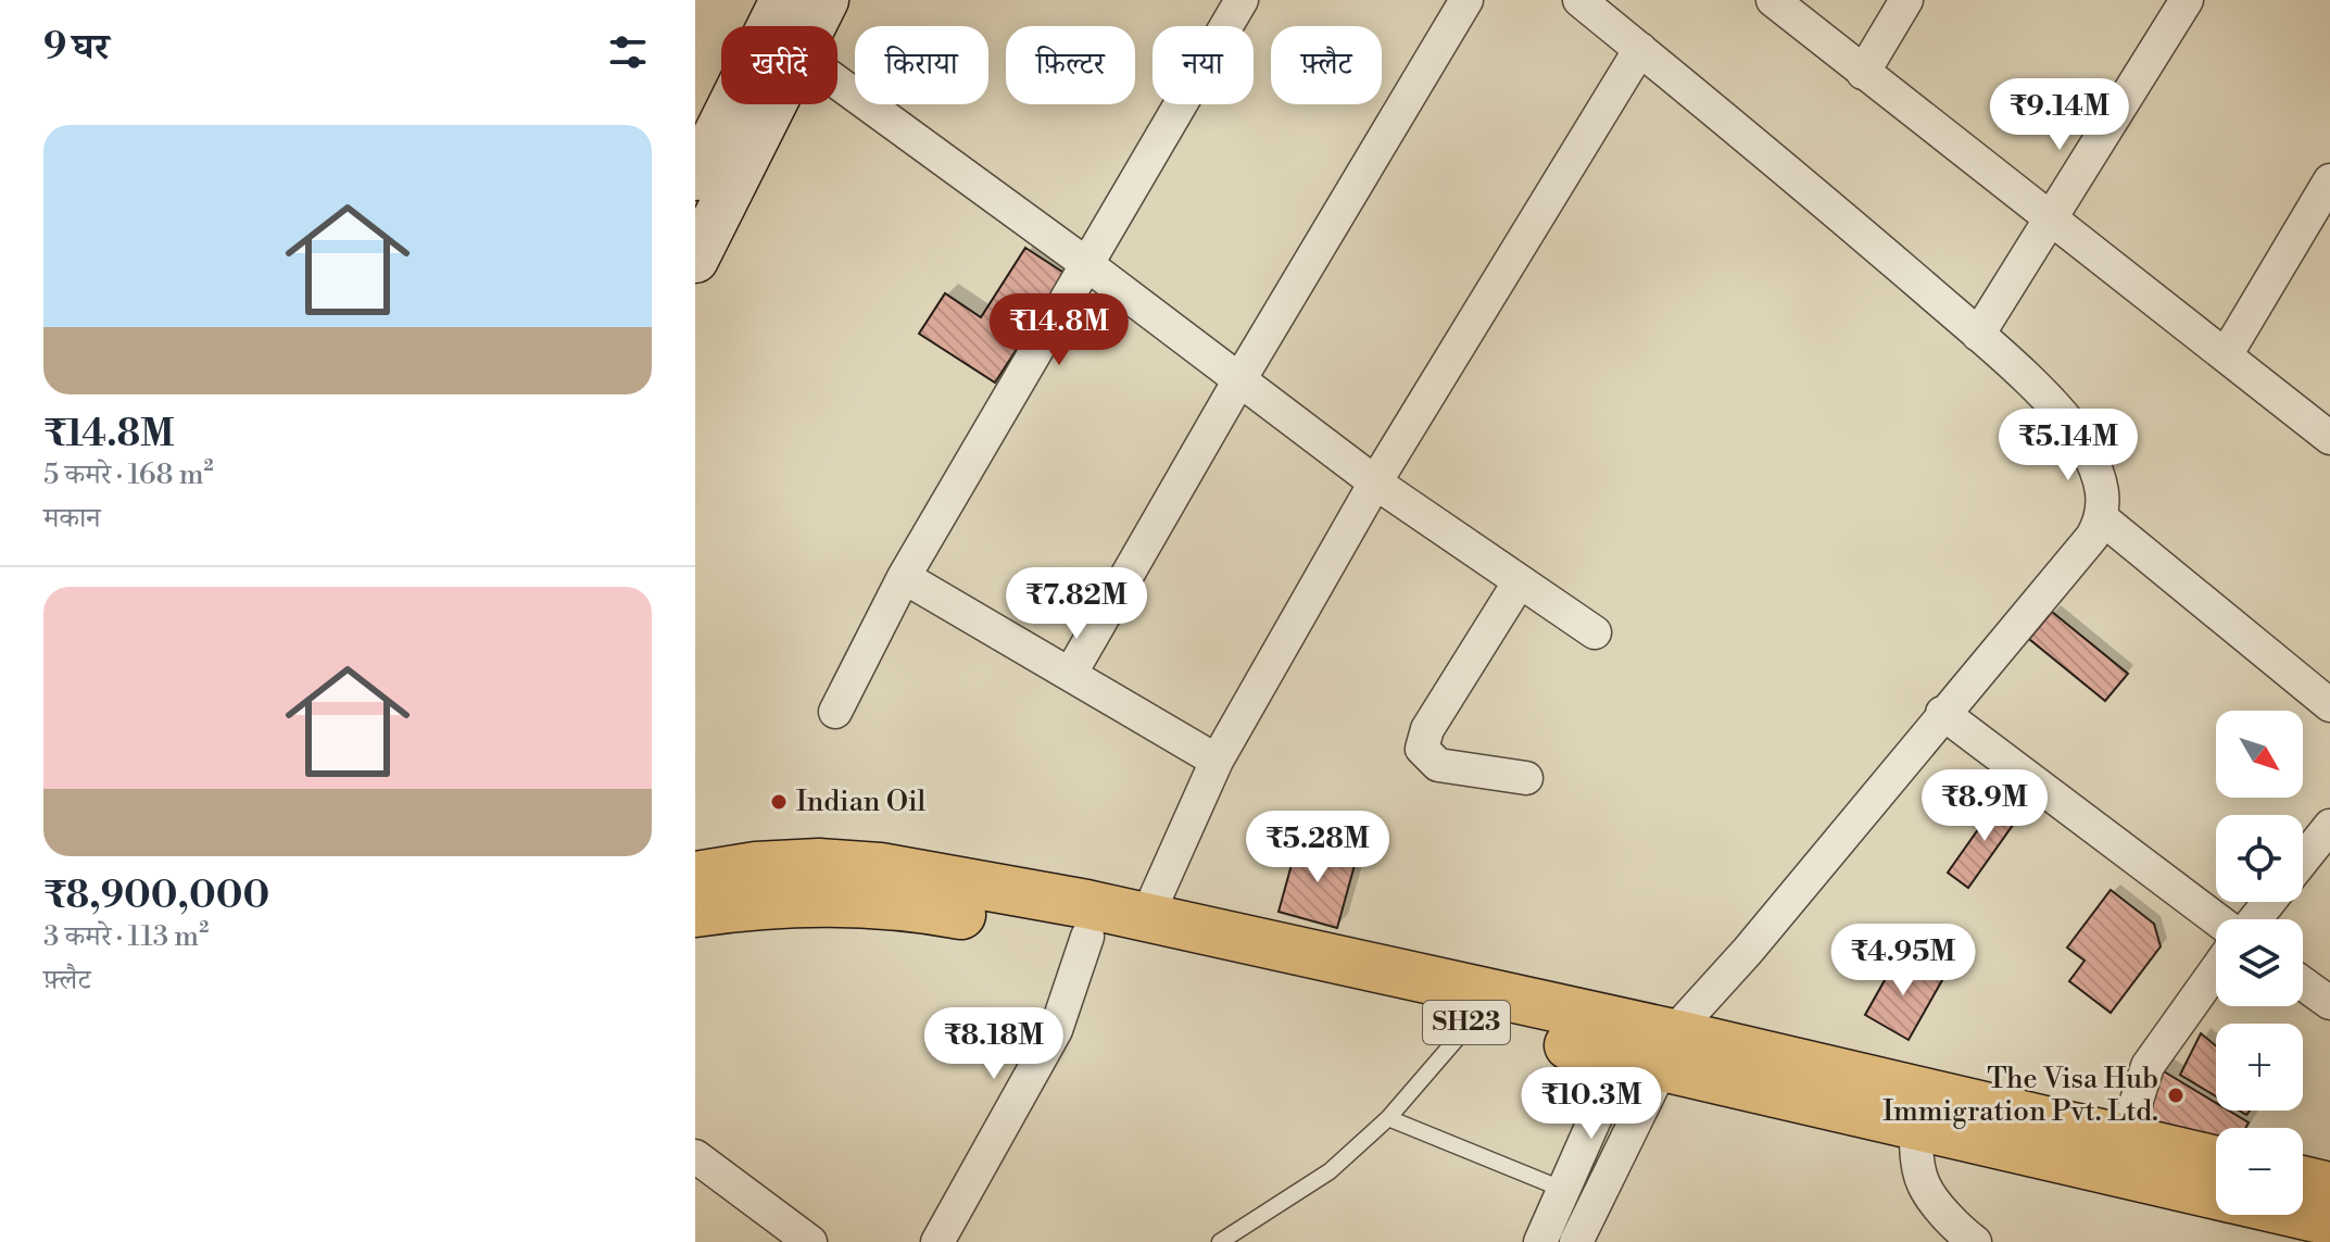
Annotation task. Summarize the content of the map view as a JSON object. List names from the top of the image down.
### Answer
{
  "streets": {
    "main road": ["SH23"]
  },
  "places": ["Indian Oil", "The Visa Hub Immigration Pvt. Ltd."],
  "north": "bottom right",
  "page": {
    "heading": "9 घर",
    "chip": [
      "खरीदें",
      "किराया",
      "फ़िल्टर",
      "नया",
      "फ़्लैट"
    ],
    "price": [
      "₹9.14M",
      "₹14.8M",
      "₹5.14M",
      "₹7.82M",
      "₹8.9M",
      "₹5.28M",
      "₹4.95M",
      "₹8.18M",
      "₹10.3M"
    ],
    "list": [
      {
        "name": "₹14.8M",
        "note": "5 कमरे · 168 m² · मकान"
      },
      {
        "name": "₹8,900,000",
        "note": "3 कमरे · 113 m² · फ़्लैट"
      }
    ],
    "map_buttons": ["+", "−"]
  }
}
